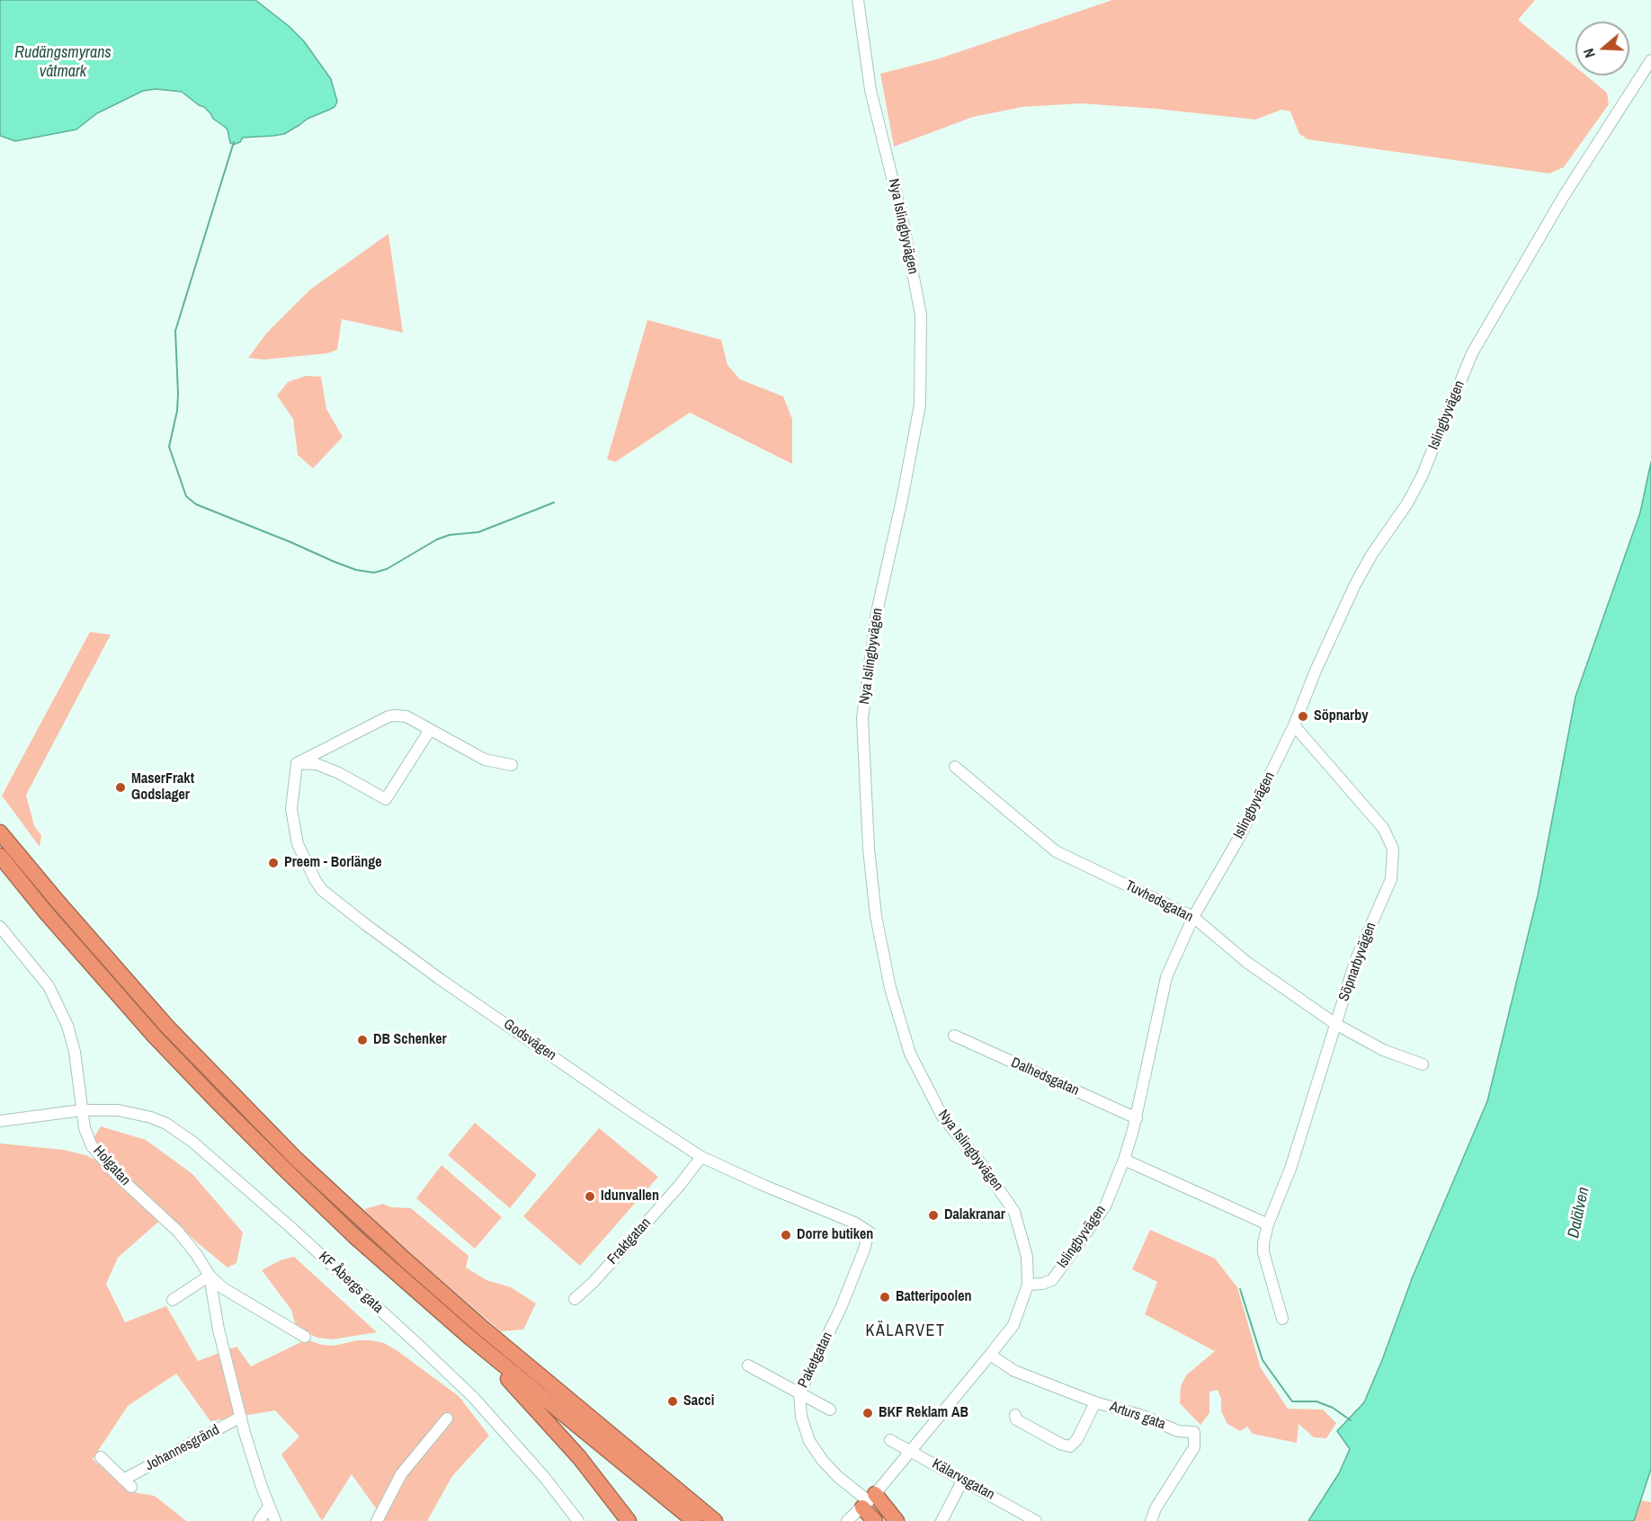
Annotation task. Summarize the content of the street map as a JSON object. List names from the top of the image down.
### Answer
{
  "streets": {
    "street": [
      "Nya Islingbyvägen",
      "Islingbyvägen",
      "Tuvhedsgatan",
      "Söpnarbyvägen",
      "Godsvägen",
      "Dalhedsgatan",
      "Holgatan",
      "Fraktgatan",
      "KF Åbergs gata",
      "Paketgatan",
      "Arturs gata",
      "Johannesgränd",
      "Kälarvsgatan"
    ]
  },
  "crossings": [
    ["Nya Islingbyvägen", "Islingbyvägen"],
    ["Islingbyvägen", "Tuvhedsgatan"],
    ["Islingbyvägen", "Söpnarbyvägen"],
    ["Islingbyvägen", "Dalhedsgatan"],
    ["Tuvhedsgatan", "Söpnarbyvägen"],
    ["Godsvägen", "Fraktgatan"],
    ["Godsvägen", "Paketgatan"],
    ["Holgatan", "KF Åbergs gata"],
    ["Holgatan", "Johannesgränd"]
  ],
  "districts": ["KÄLARVET"],
  "water": ["Rudängsmyrans våtmark", "Dalälven"],
  "places": [
    "Söpnarby",
    "MaserFrakt Godslager",
    "Preem - Borlänge",
    "DB Schenker",
    "Idunvallen",
    "Dalakranar",
    "Dorre butiken",
    "Batteripoolen",
    "Sacci",
    "BKF Reklam AB"
  ],
  "north": "left"
}
